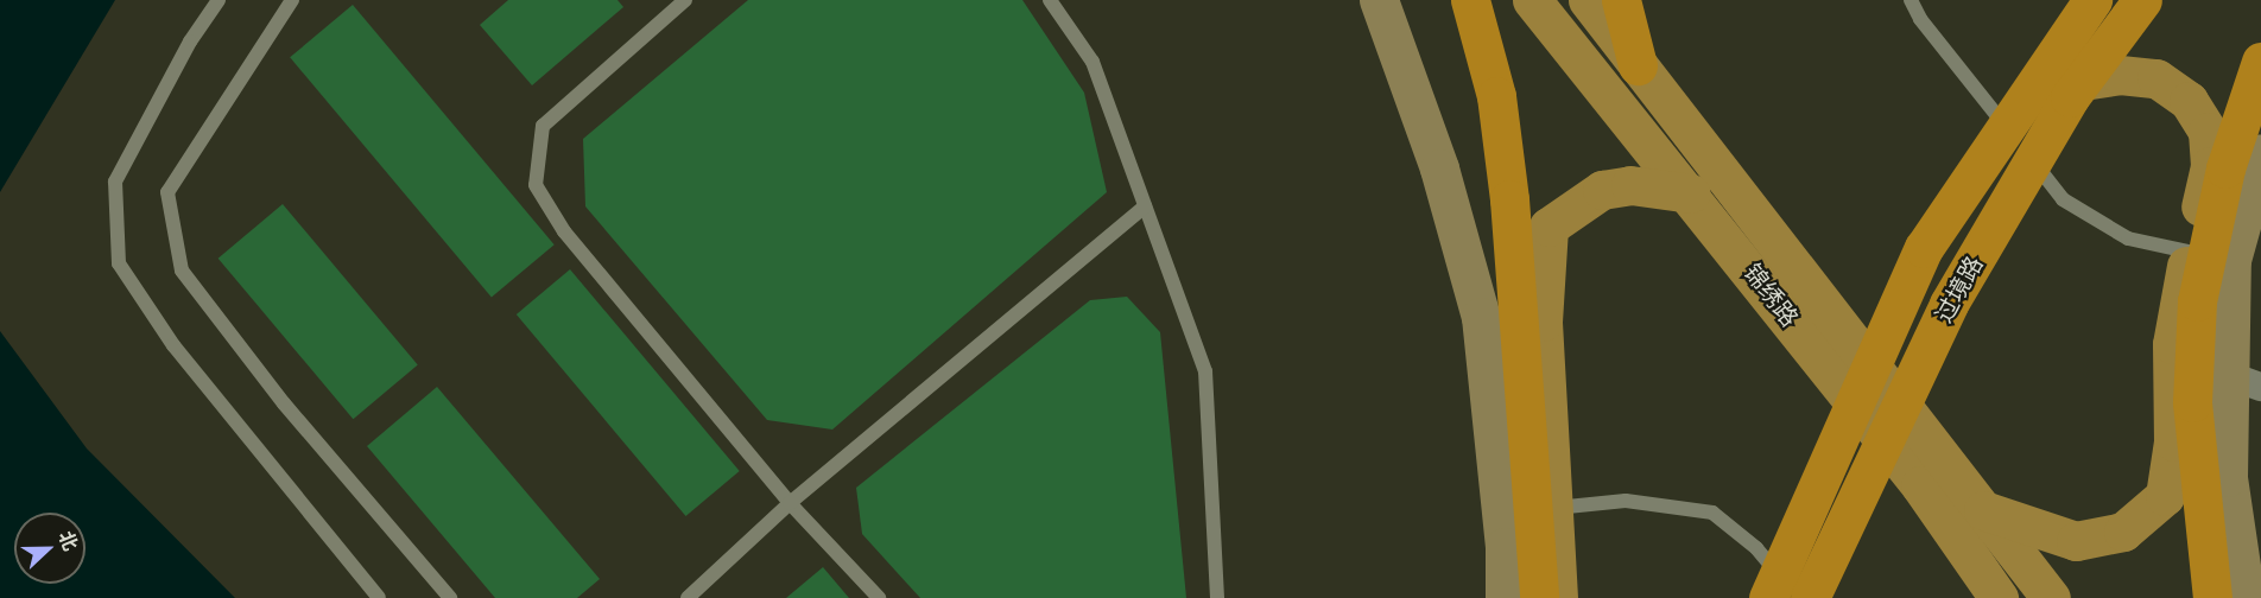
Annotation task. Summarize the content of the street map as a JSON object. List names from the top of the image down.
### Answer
{
  "streets": {
    "highway": ["过境路"],
    "main road": ["锦绣路"]
  },
  "north": "right"
}
